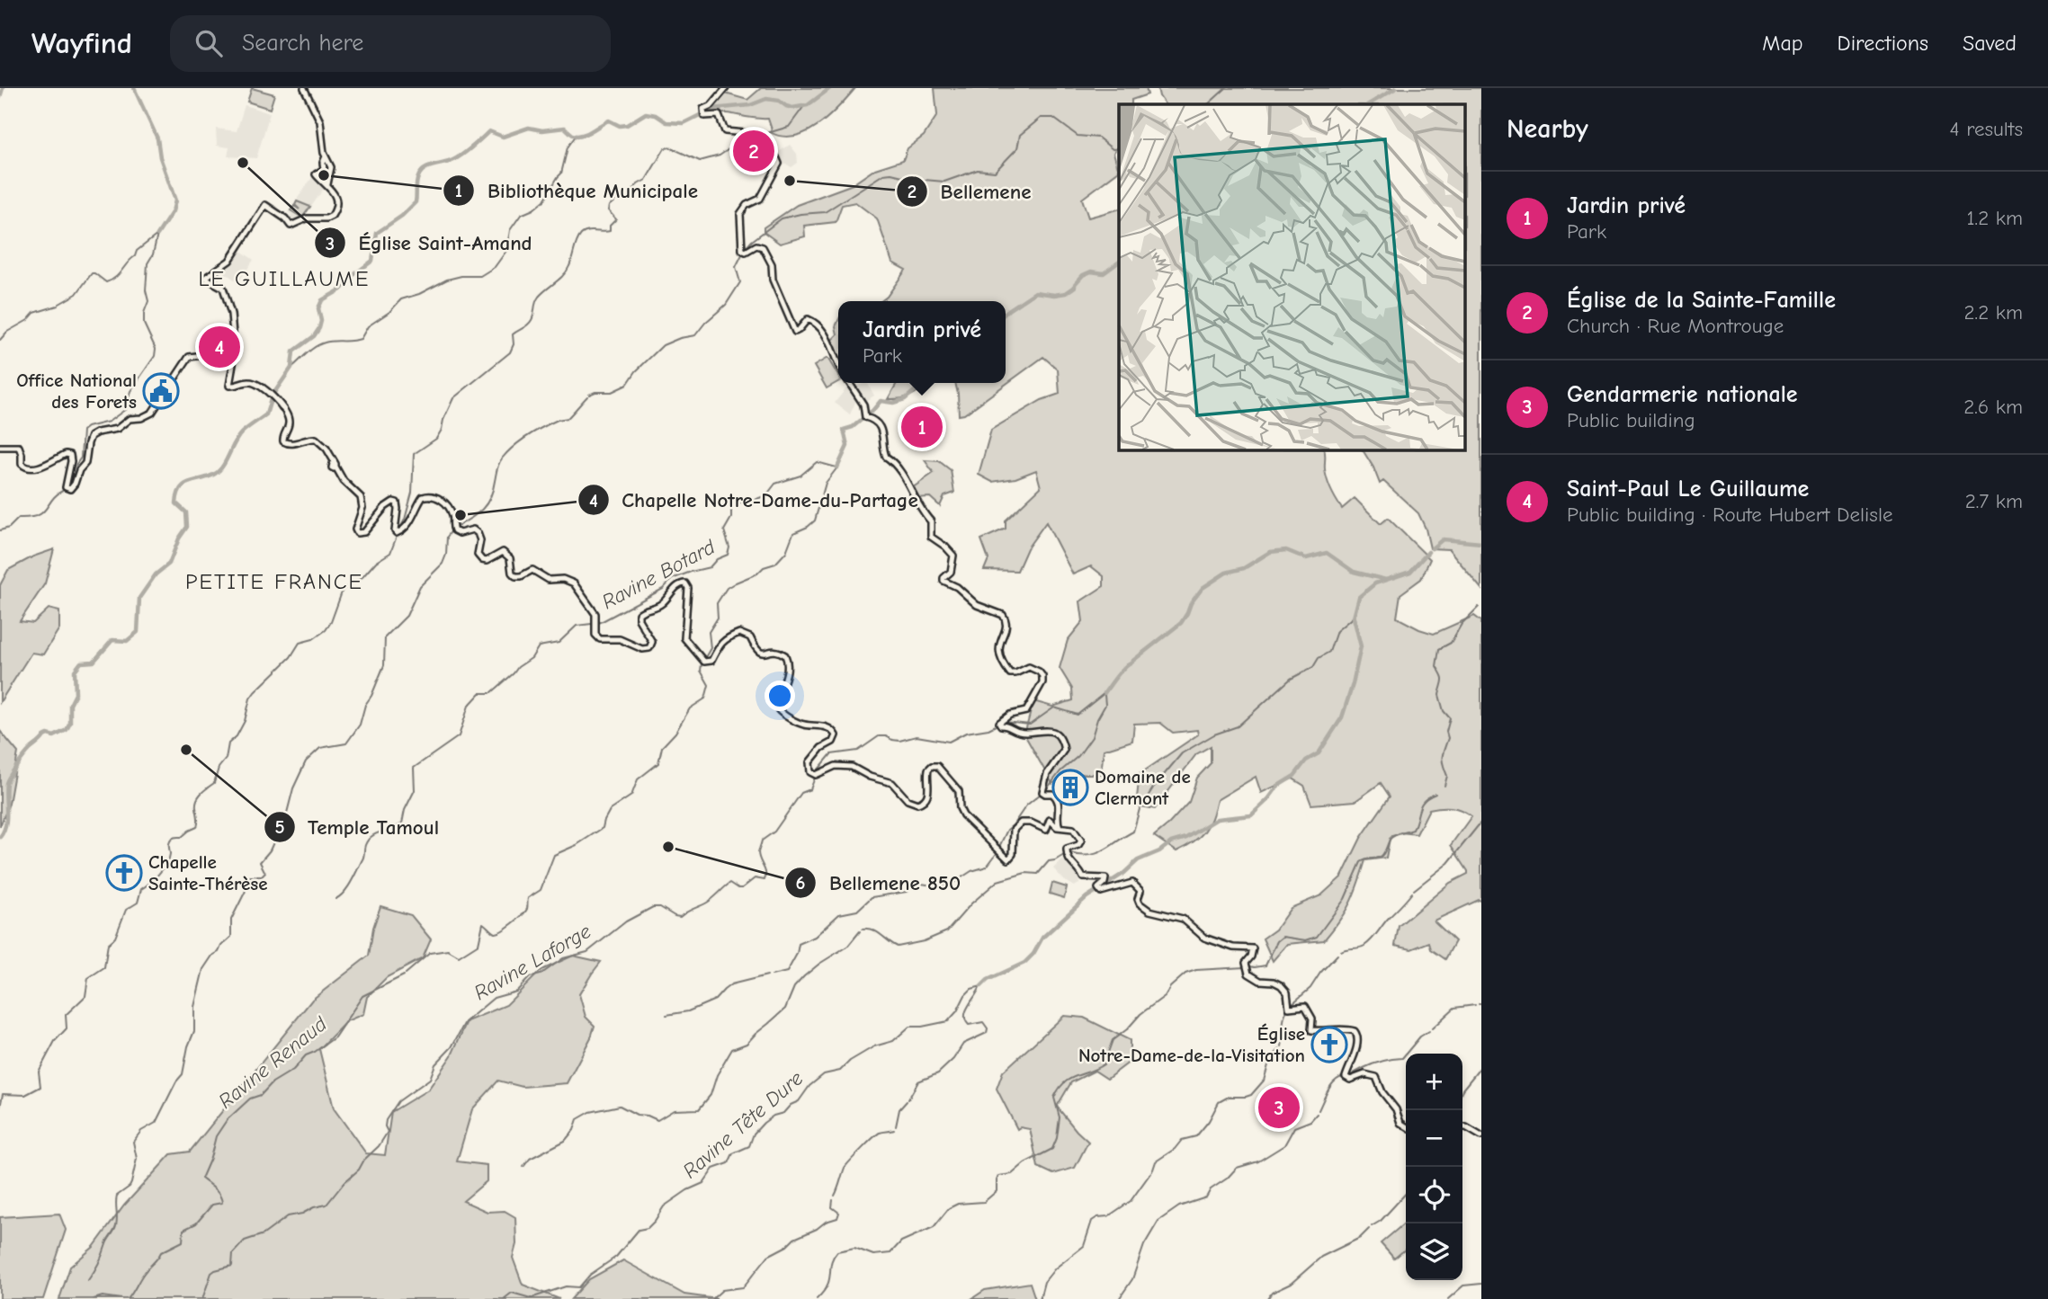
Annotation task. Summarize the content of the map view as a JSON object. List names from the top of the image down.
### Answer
{
  "districts": ["LE GUILLAUME", "PETITE FRANCE"],
  "water": [
    "Ravine Botard",
    "Ravine Laforge",
    "Ravine Renaud",
    "Ravine Tête Dure"
  ],
  "places": {
    "other": [
      "Église Saint-Amand",
      "Bibliothèque Municipale",
      "Bellemene",
      "Chapelle Notre-Dame-du-Partage",
      "Temple Tamoul",
      "Bellemene 850"
    ],
    "public building": ["Office National des Forets"],
    "building": ["Domaine de Clermont"],
    "church": ["Chapelle Sainte-Thérèse", "Église Notre-Dame-de-la-Visitation"]
  },
  "page": {
    "header": "Wayfind",
    "search": "Search here",
    "nav": ["Map", "Directions", "Saved"],
    "heading": ["Nearby", "4 results"],
    "pins": [
      "2",
      "4",
      "1",
      "3"
    ],
    "list": [
      {
        "mark": "1",
        "name": "Jardin privé",
        "note": "Park",
        "value": "1.2 km"
      },
      {
        "mark": "2",
        "name": "Église de la Sainte-Famille",
        "note": "Church · Rue Montrouge",
        "value": "2.2 km"
      },
      {
        "mark": "3",
        "name": "Gendarmerie nationale",
        "note": "Public building",
        "value": "2.6 km"
      },
      {
        "mark": "4",
        "name": "Saint-Paul Le Guillaume",
        "note": "Public building · Route Hubert Delisle",
        "value": "2.7 km"
      }
    ],
    "popup": ["Jardin privé", "Park"],
    "map_buttons": ["+", "−"]
  }
}
